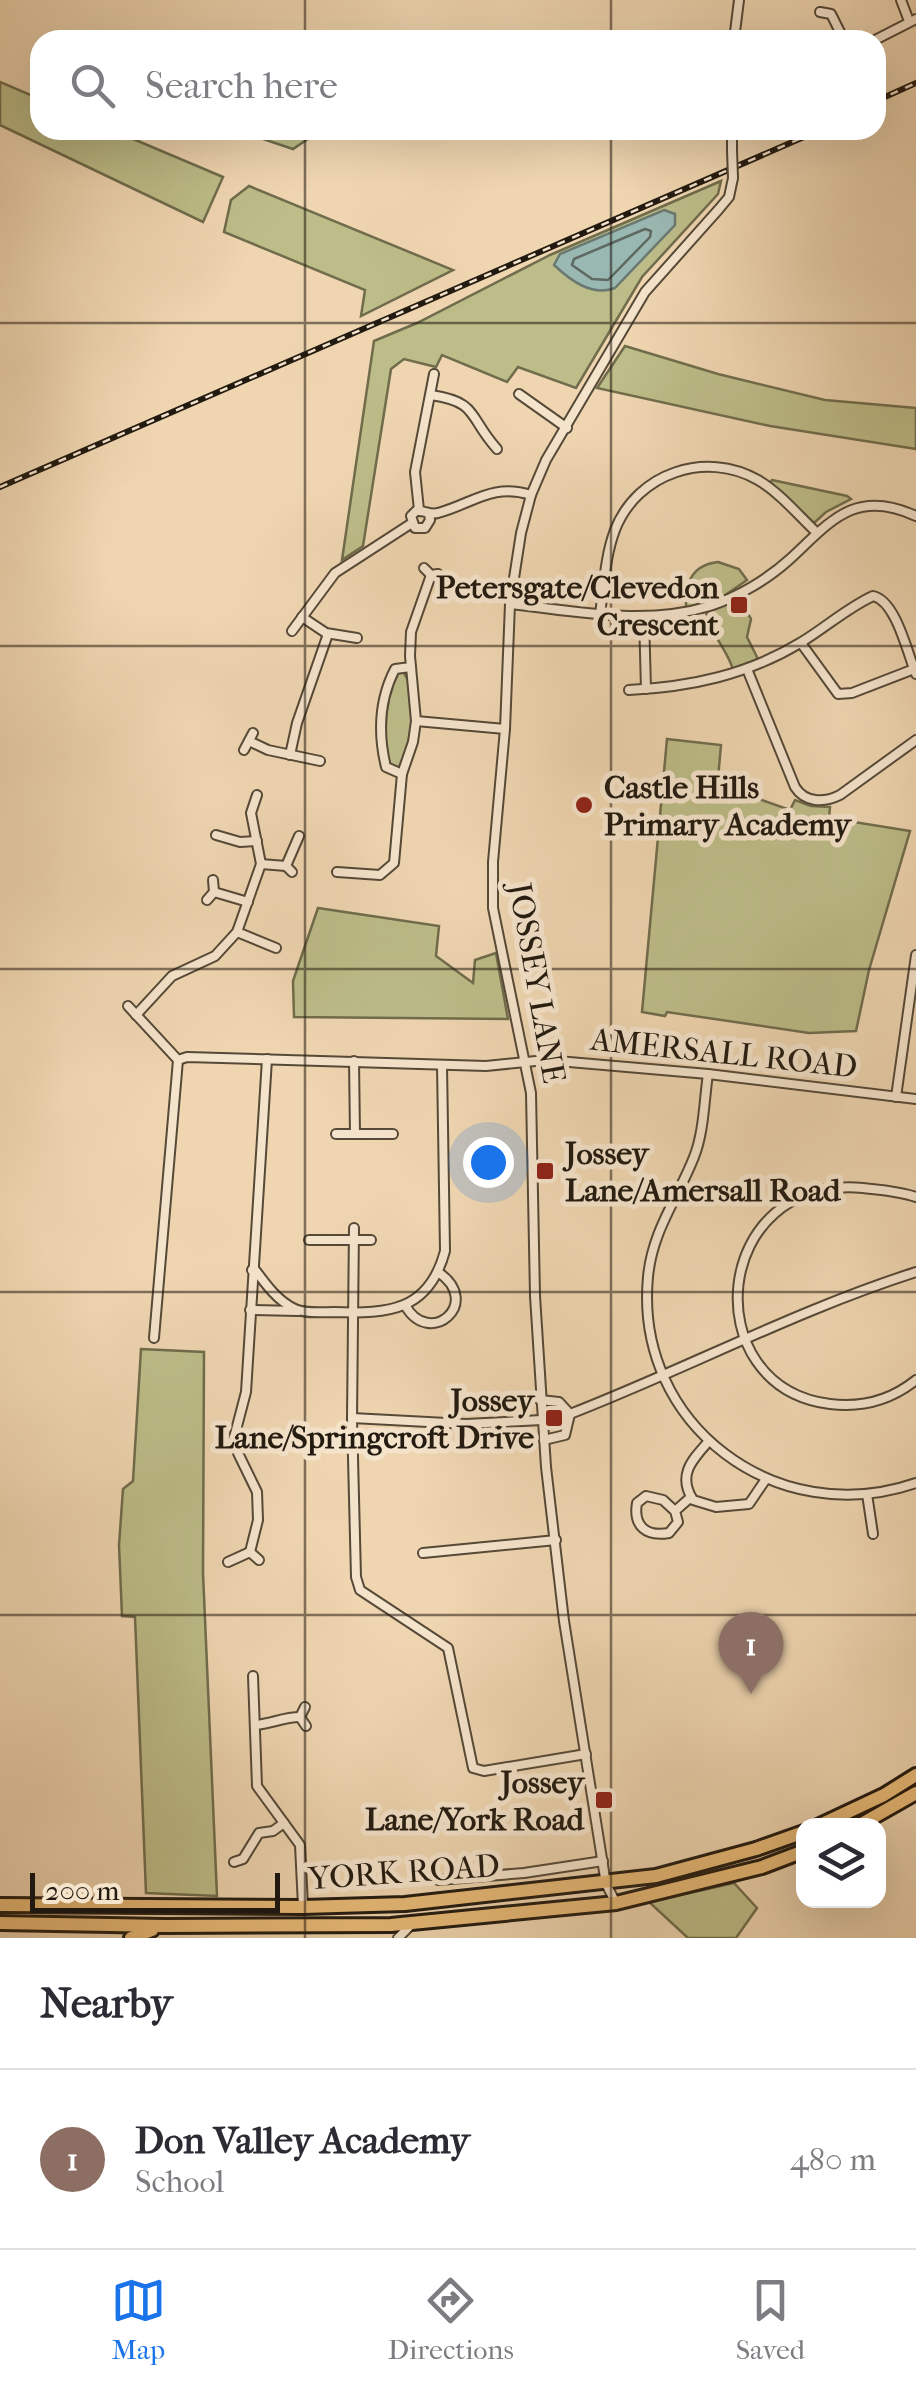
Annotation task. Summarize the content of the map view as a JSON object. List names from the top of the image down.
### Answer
{
  "streets": {
    "highway": ["YORK ROAD"],
    "street": ["JOSSEY LANE", "AMERSALL ROAD"]
  },
  "crossings": [
    ["JOSSEY LANE", "AMERSALL ROAD"],
    ["JOSSEY LANE", "YORK ROAD"]
  ],
  "places": {
    "transit": [
      "Petersgate/Clevedon Crescent",
      "Jossey Lane/Amersall Road",
      "Jossey Lane/Springcroft Drive",
      "Jossey Lane/York Road"
    ],
    "other": ["Castle Hills Primary Academy"]
  },
  "scale_bar": "200 m",
  "page": {
    "search": "Search here",
    "pins": "1",
    "scale": "200 m",
    "heading": "Nearby",
    "list": [
      {
        "mark": "1",
        "name": "Don Valley Academy",
        "note": "School",
        "value": "480 m"
      }
    ],
    "nav": ["Map", "Directions", "Saved"]
  }
}
